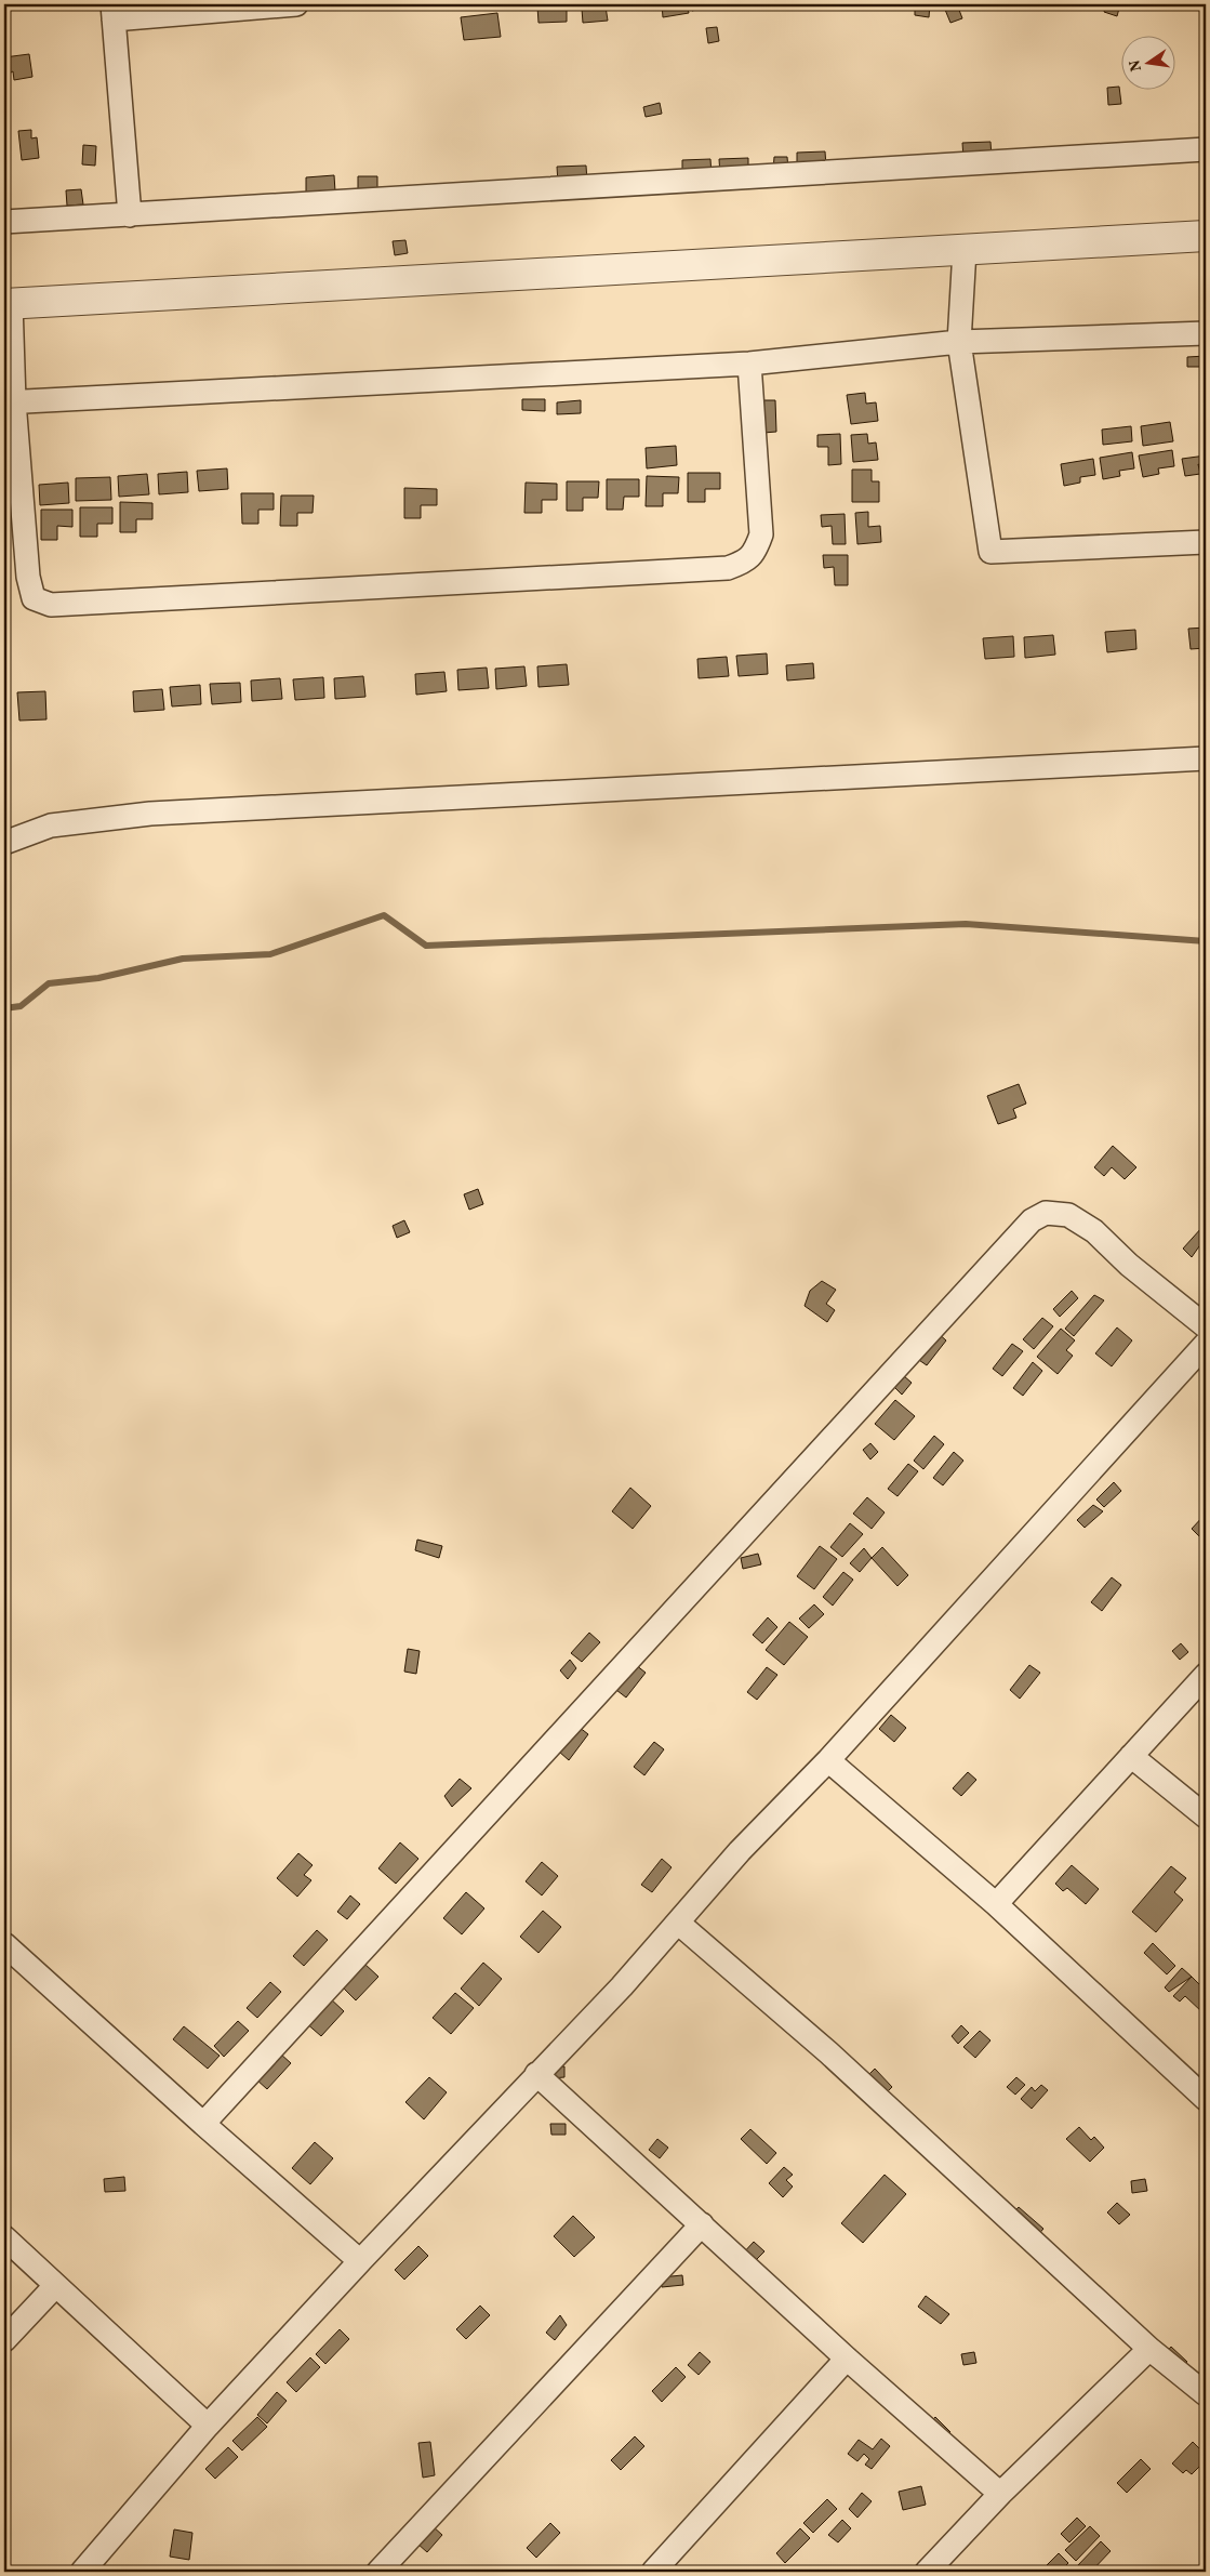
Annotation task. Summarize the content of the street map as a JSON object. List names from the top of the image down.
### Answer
{
  "north": "left"
}
